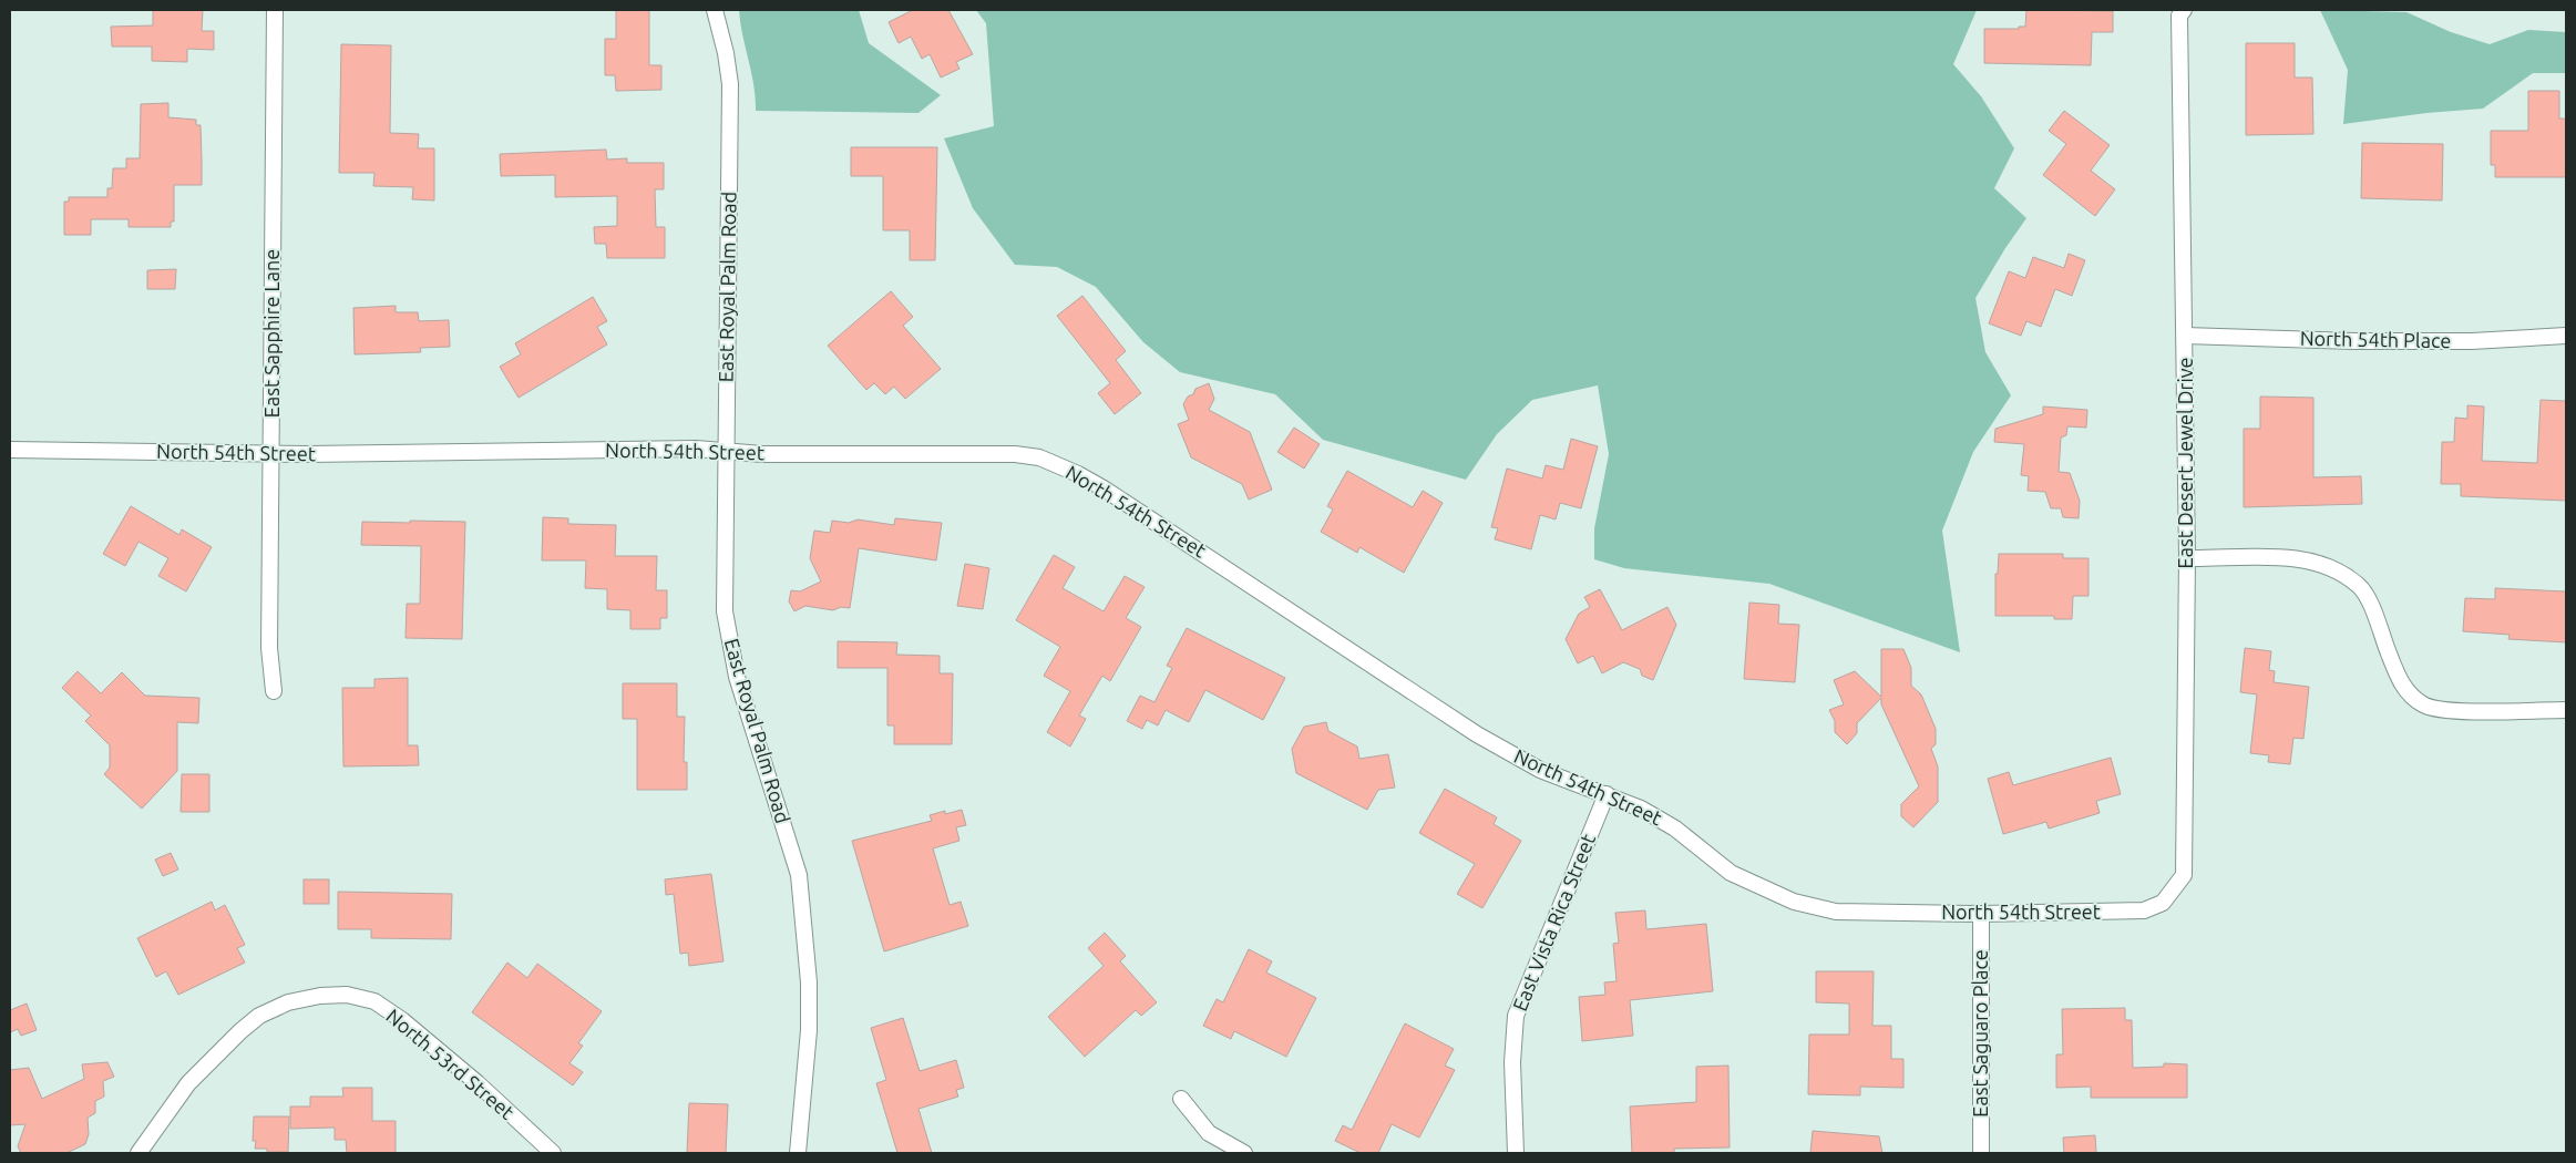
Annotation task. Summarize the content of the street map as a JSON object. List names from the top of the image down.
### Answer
{
  "streets": {
    "street": [
      "East Royal Palm Road",
      "East Sapphire Lane",
      "North 54th Place",
      "North 54th Street",
      "East Desert Jewel Drive",
      "East Vista Rica Street",
      "East Saguaro Place",
      "North 53rd Street"
    ]
  },
  "crossings": [
    ["East Royal Palm Road", "North 54th Street"],
    ["East Sapphire Lane", "North 54th Street"],
    ["North 54th Place", "East Desert Jewel Drive"],
    ["North 54th Street", "East Desert Jewel Drive"],
    ["North 54th Street", "East Vista Rica Street"],
    ["North 54th Street", "East Saguaro Place"]
  ]
}
